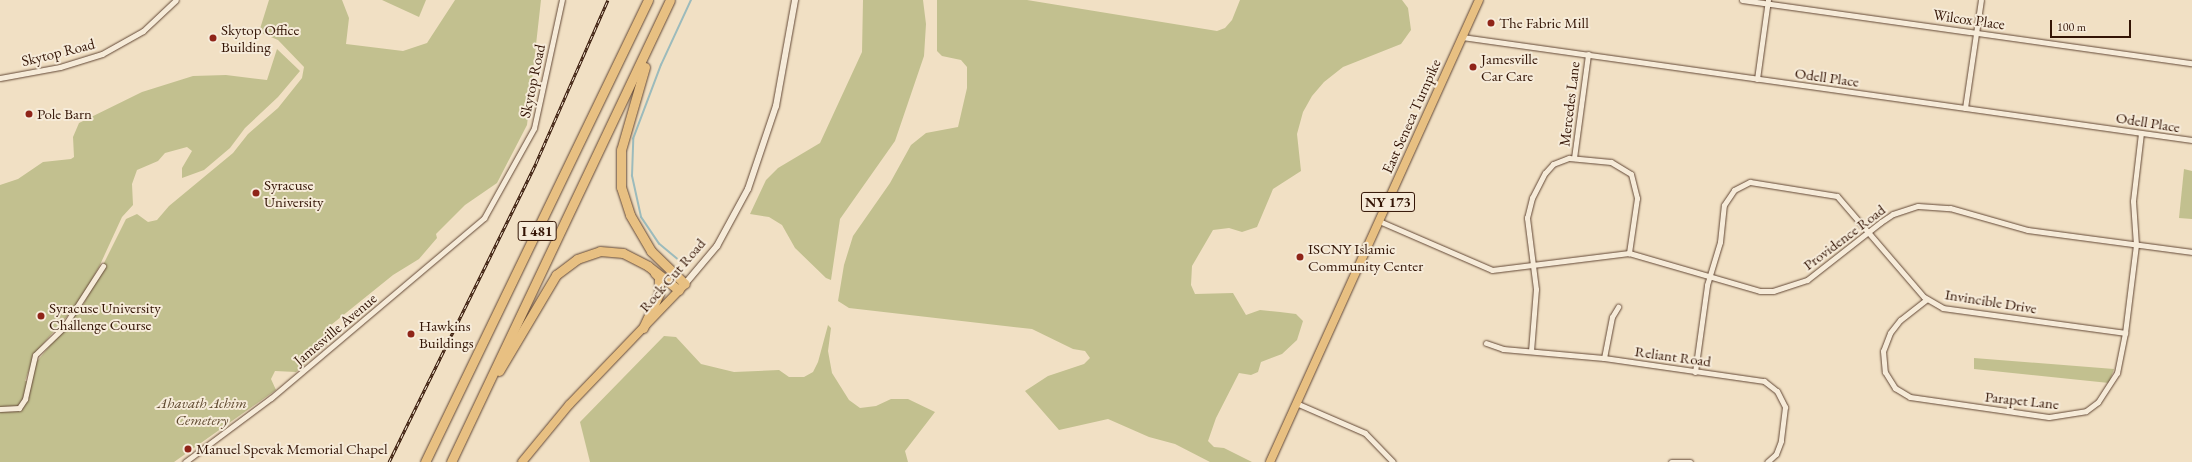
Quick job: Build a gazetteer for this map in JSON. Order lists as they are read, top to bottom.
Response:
{
  "streets": {
    "highway": ["I 481"],
    "main road": ["East Seneca Turnpike", "NY 173", "Rock Cut Road"],
    "street": [
      "Wilcox Place",
      "Skytop Road",
      "Odell Place",
      "Mercedes Lane",
      "Providence Road",
      "Invincible Drive",
      "Jamesville Avenue",
      "Reliant Road",
      "Parapet Lane"
    ]
  },
  "crossings": [
    ["Skytop Road", "Jamesville Avenue"],
    ["Odell Place", "Mercedes Lane"],
    ["Odell Place", "East Seneca Turnpike"],
    ["Odell Place", "Parapet Lane"],
    ["Mercedes Lane", "Providence Road"],
    ["East Seneca Turnpike", "Providence Road"],
    ["Providence Road", "Invincible Drive"],
    ["Providence Road", "Parapet Lane"],
    ["Invincible Drive", "Reliant Road"],
    ["Invincible Drive", "Parapet Lane"]
  ],
  "parks": ["Ahavath Achim Cemetery"],
  "places": [
    "The Fabric Mill",
    "Skytop Office Building",
    "Jamesville Car Care",
    "Pole Barn",
    "Syracuse University",
    "ISCNY Islamic Community Center",
    "Syracuse University Challenge Course",
    "Hawkins Buildings",
    "Manuel Spevak Memorial Chapel"
  ],
  "scale_bar": "100 m"
}
